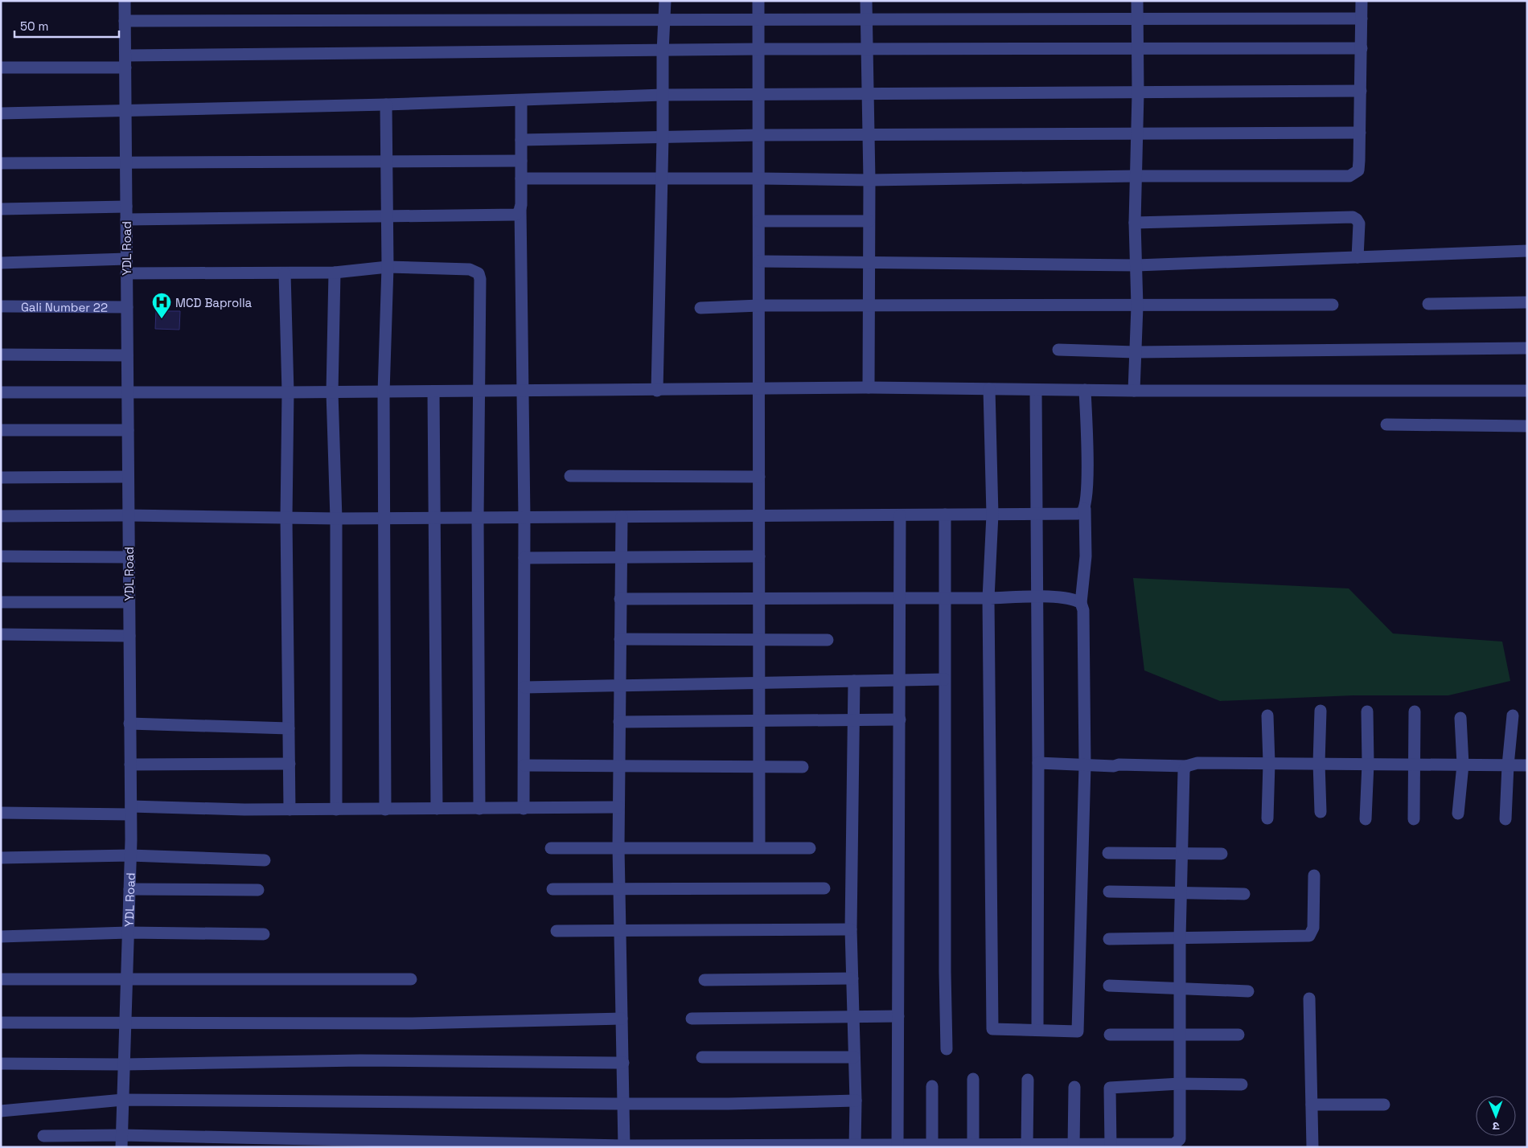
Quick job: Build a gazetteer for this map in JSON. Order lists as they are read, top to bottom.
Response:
{
  "streets": {
    "street": ["YDL Road", "Gali Number 22"]
  },
  "crossings": [
    ["YDL Road", "Gali Number 22"]
  ],
  "places": {
    "hospital": ["MCD Baprolla"]
  },
  "scale_bar": "50 m",
  "north": "bottom"
}
